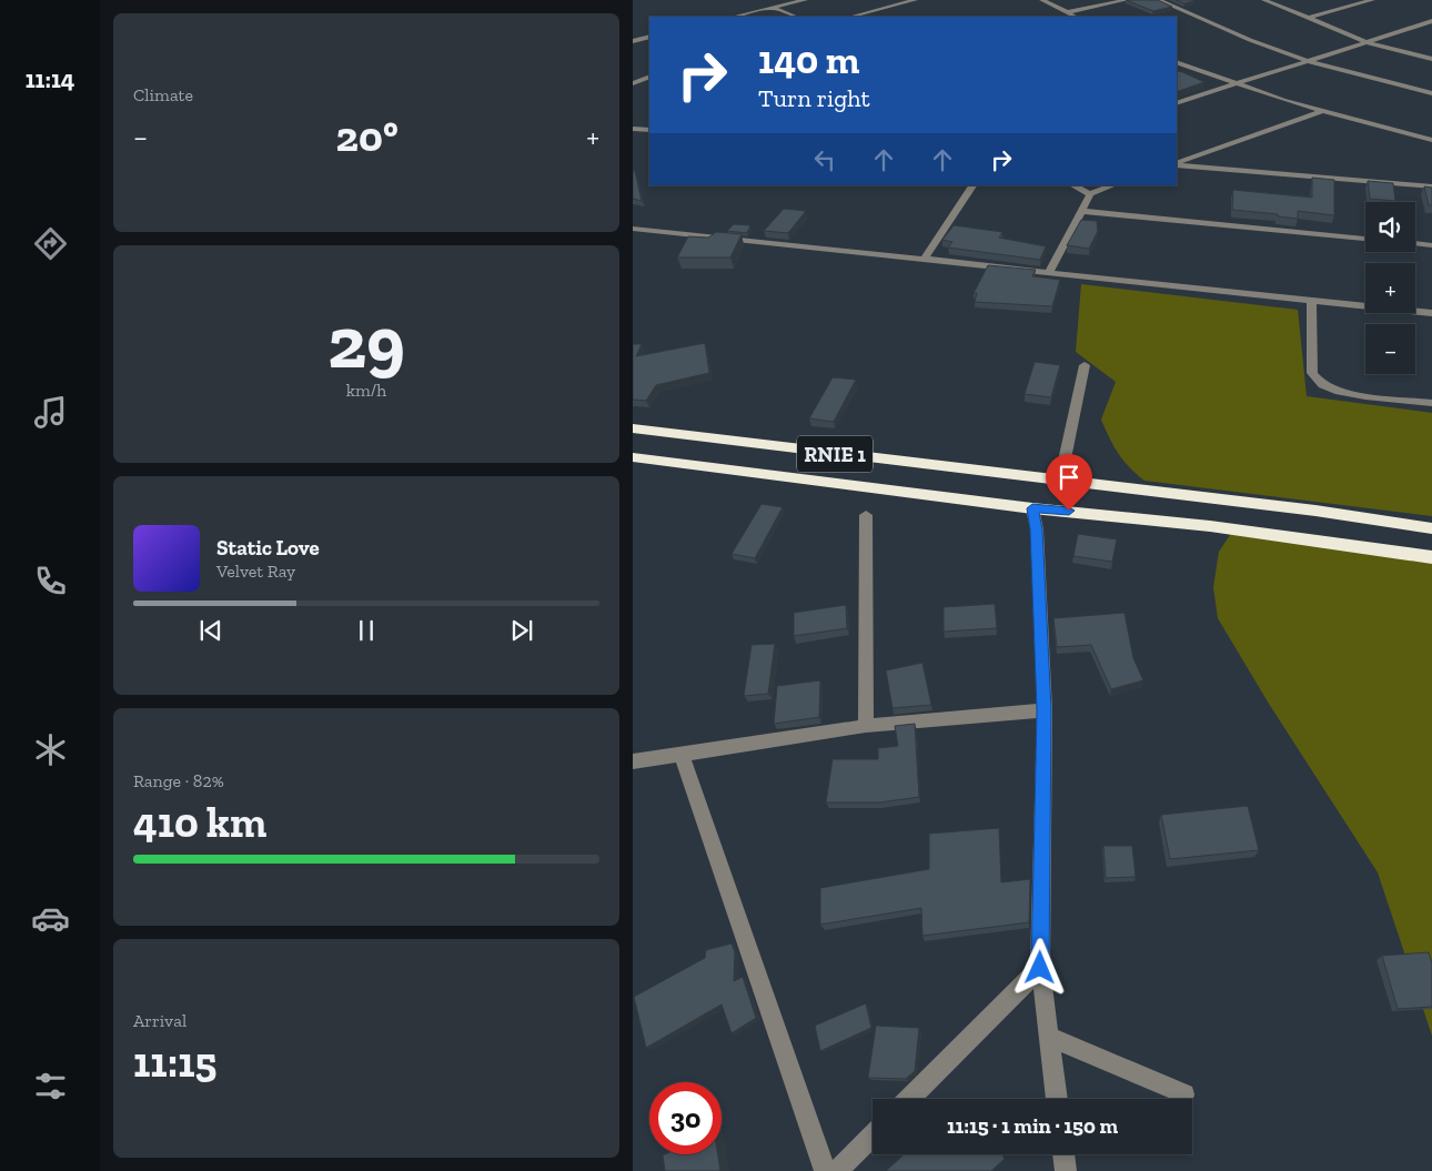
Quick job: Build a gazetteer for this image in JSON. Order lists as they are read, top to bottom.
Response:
{
  "streets": {
    "highway": ["RNIE 1"]
  },
  "page": {
    "tabs": "11:14",
    "tile": [
      "Climate",
      ["29", "km/h"],
      ["Range · 82%", "410 km"],
      ["Arrival", "11:15"]
    ],
    "turn": ["140 m", "Turn right"],
    "heat": ["−", "20°", "+"],
    "map_buttons": ["+", "−"],
    "song": ["Static Love", "Velvet Ray"],
    "limit": "30",
    "trip": "11:15 · 1 min · 150 m"
  }
}
